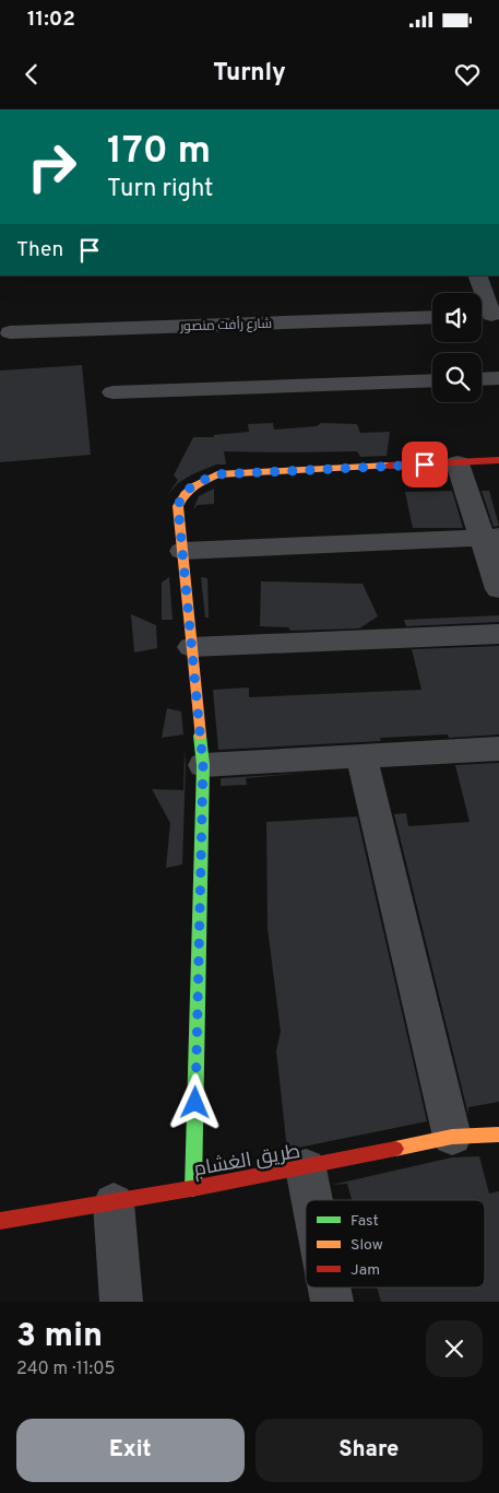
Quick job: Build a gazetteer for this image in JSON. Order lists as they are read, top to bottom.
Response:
{
  "streets": {
    "street": ["شارع رأفت منصور", "طريق الغشام"]
  },
  "legend": ["Fast", "Slow", "Jam"],
  "page": {
    "status": "11:02",
    "header": "Turnly",
    "turn": ["170 m", "Turn right"],
    "then": "Then",
    "heading": ["3 min", "240 m · 11:05"],
    "buttons": ["Exit", "Share"]
  }
}
